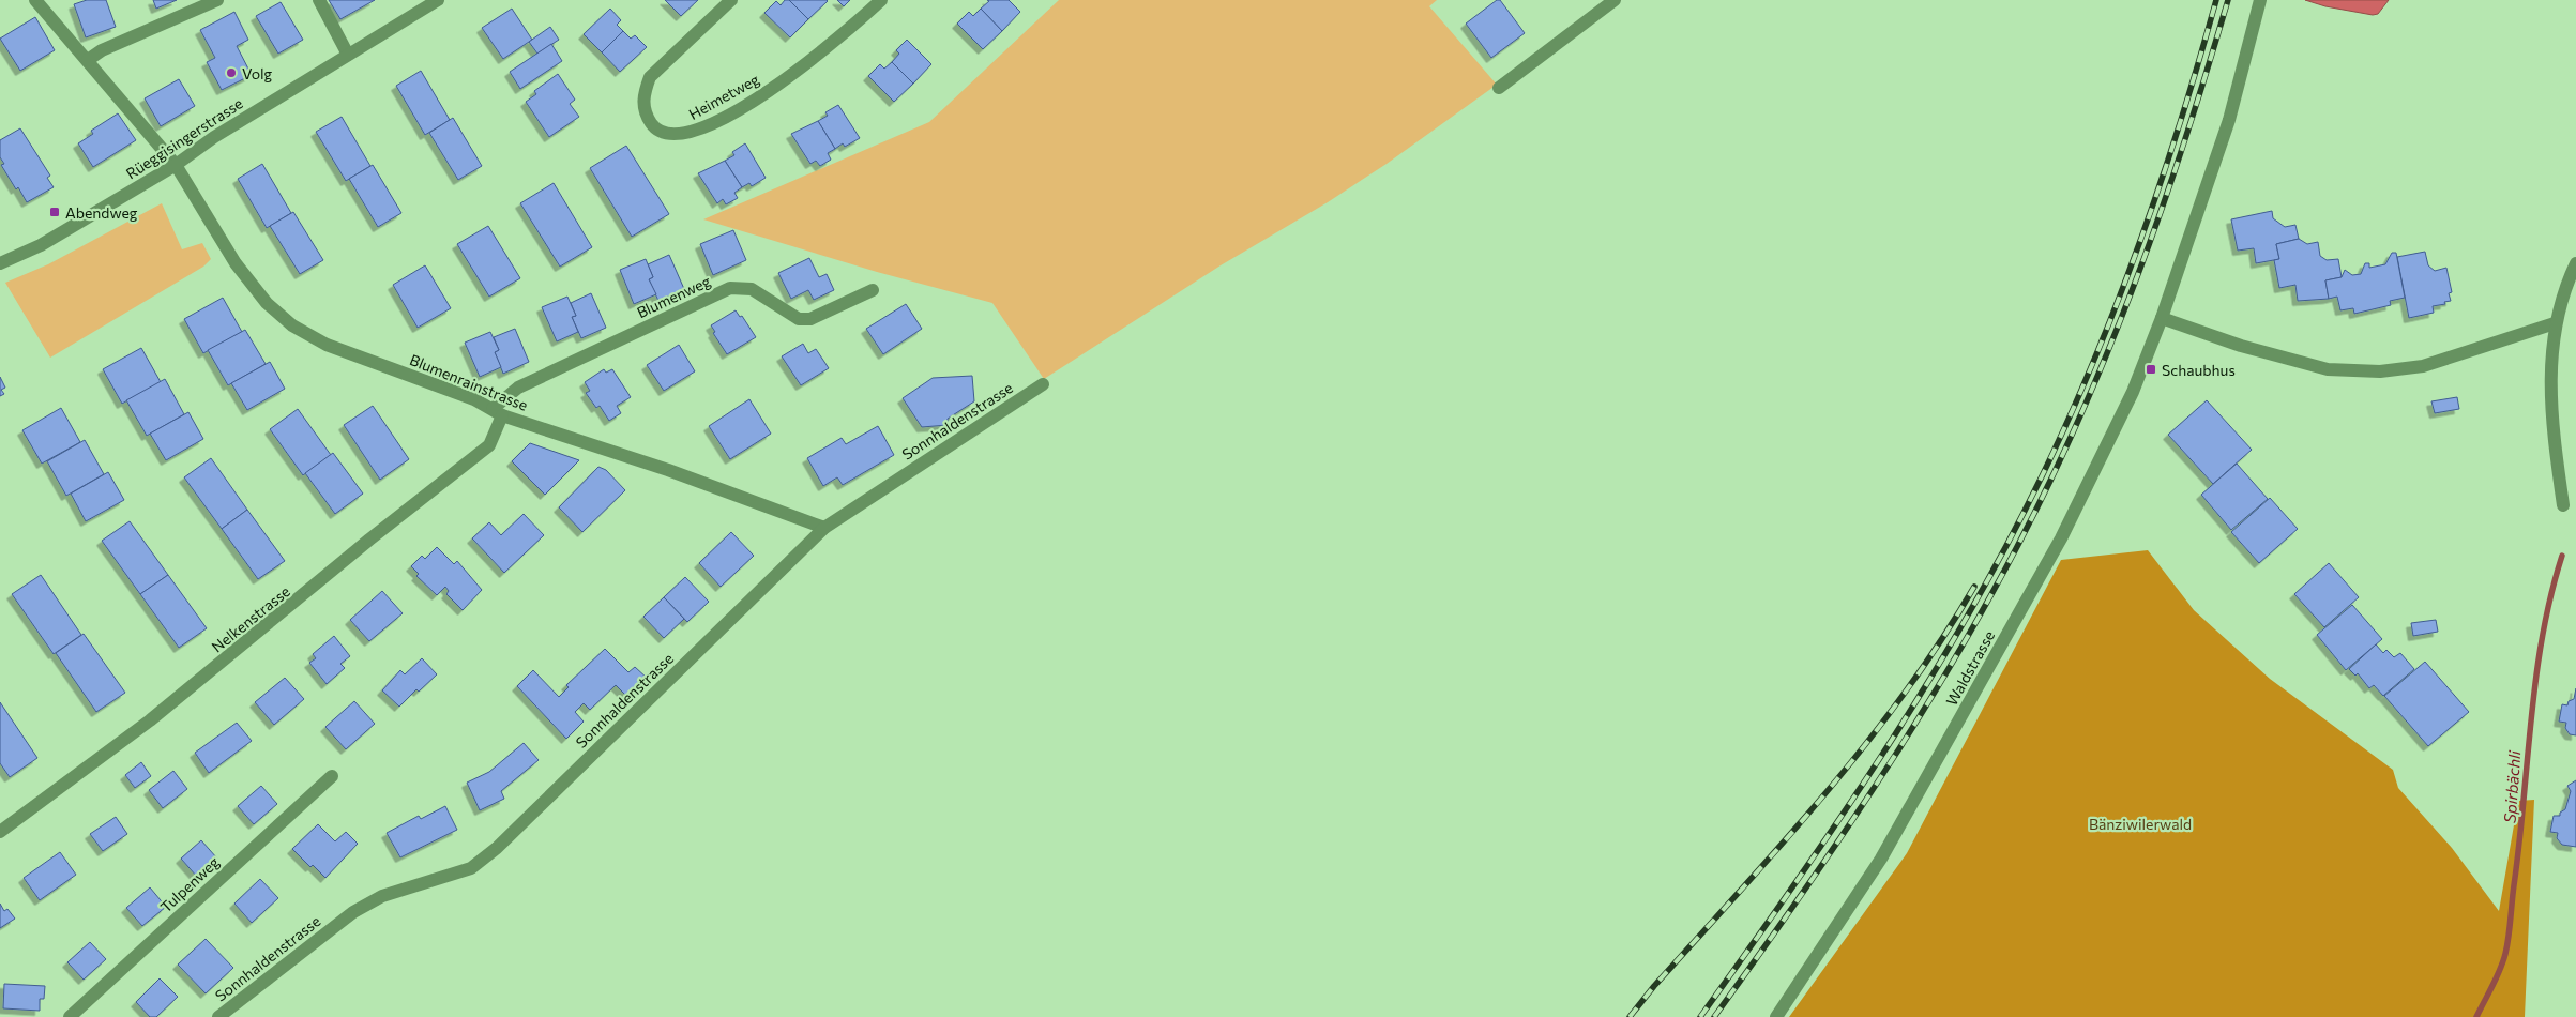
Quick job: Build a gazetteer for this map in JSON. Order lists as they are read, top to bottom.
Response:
{
  "streets": {
    "street": [
      "Heimetweg",
      "Rüeggisingerstrasse",
      "Blumenweg",
      "Blumenrainstrasse",
      "Sonnhaldenstrasse",
      "Nelkenstrasse",
      "Waldstrasse",
      "Tulpenweg"
    ]
  },
  "crossings": [
    ["Rüeggisingerstrasse", "Blumenrainstrasse"],
    ["Blumenweg", "Blumenrainstrasse"],
    ["Blumenweg", "Nelkenstrasse"],
    ["Blumenrainstrasse", "Sonnhaldenstrasse"],
    ["Blumenrainstrasse", "Nelkenstrasse"]
  ],
  "water": ["Spirbächli"],
  "parks": ["Bänziwilerwald"],
  "places": {
    "other": ["Volg"],
    "transit": ["Abendweg", "Schaubhus"]
  }
}
